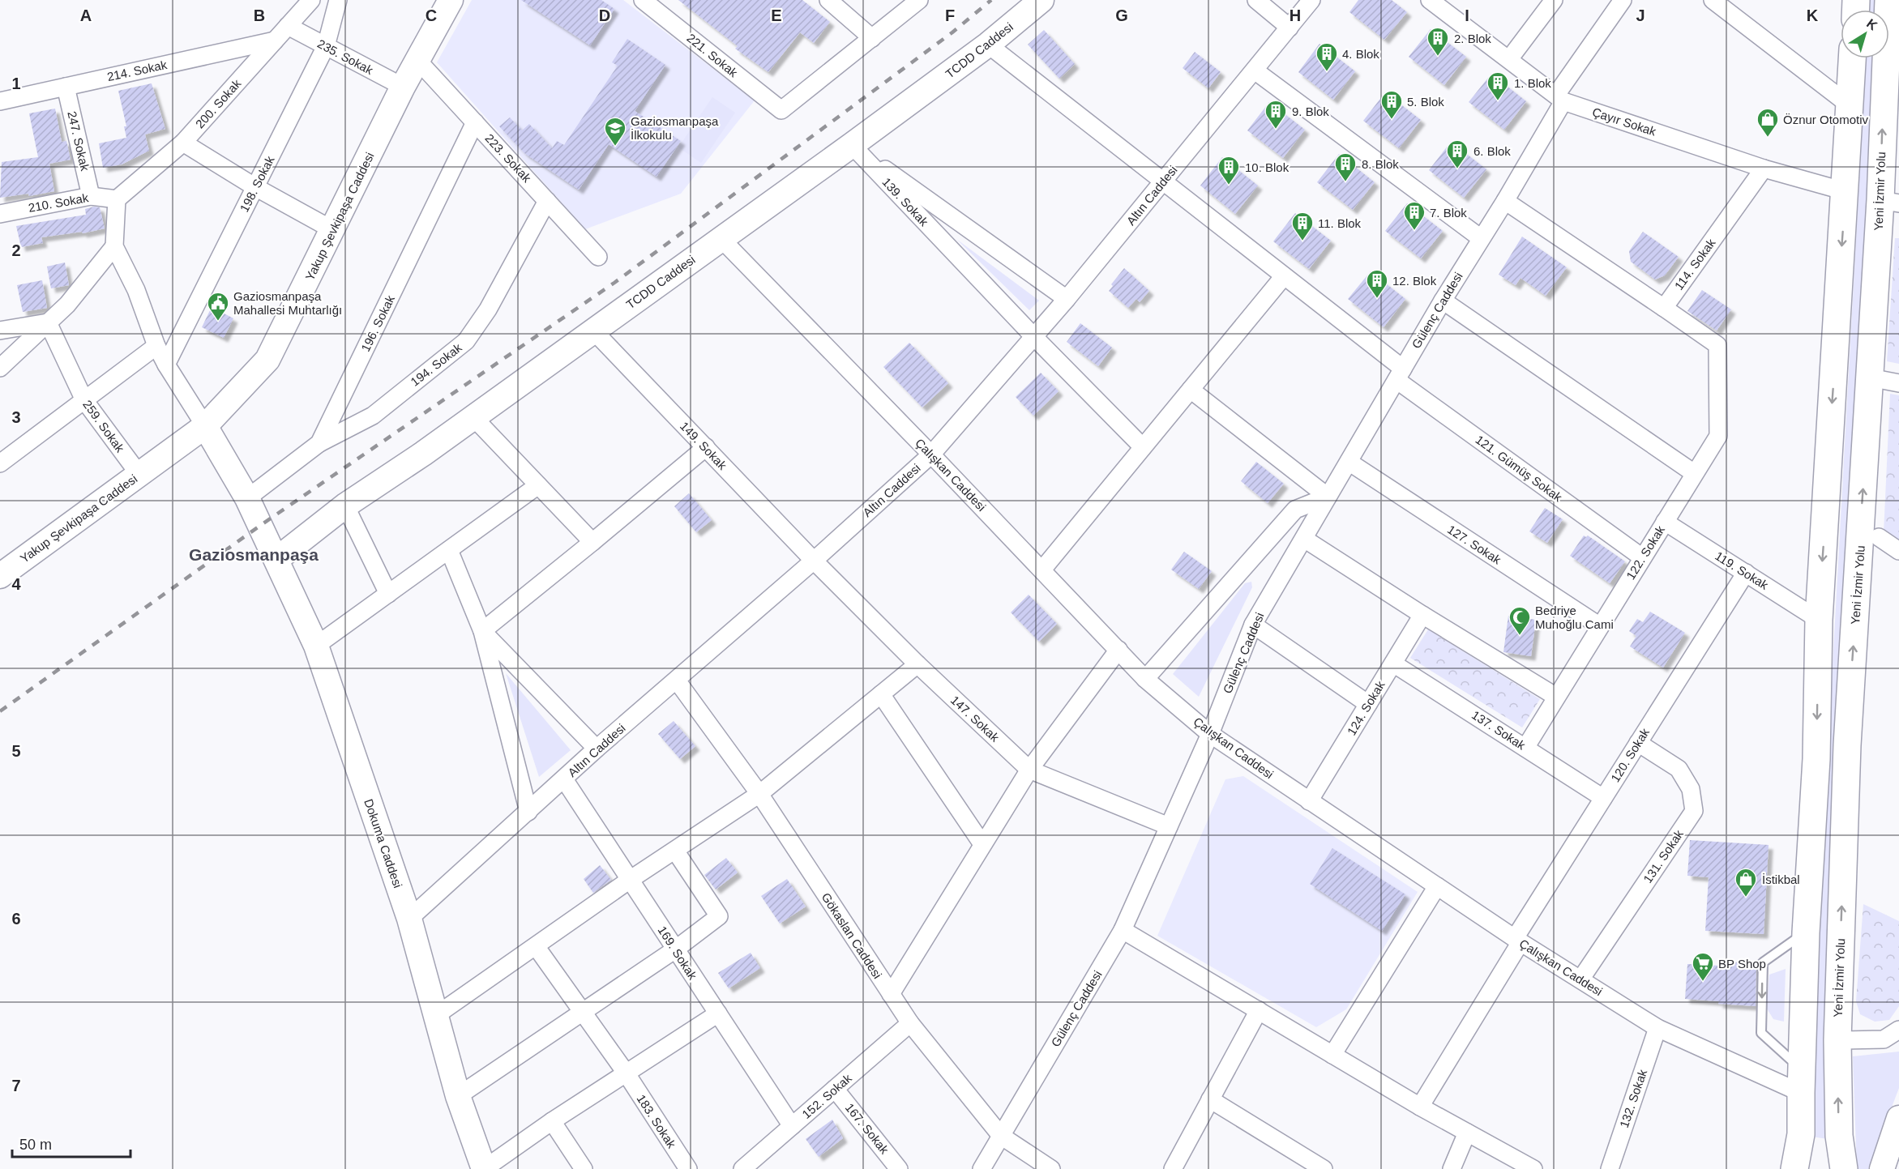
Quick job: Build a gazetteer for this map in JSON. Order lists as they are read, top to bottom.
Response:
{
  "streets": {
    "highway": ["Yeni İzmir Yolu"],
    "main road": ["TCDD Caddesi", "Yakup Şevkipaşa Caddesi", "Dokuma Caddesi"],
    "street": [
      "221. Sokak",
      "235. Sokak",
      "214. Sokak",
      "200. Sokak",
      "Çayır Sokak",
      "247. Sokak",
      "223. Sokak",
      "198. Sokak",
      "Altın Caddesi",
      "139. Sokak",
      "210. Sokak",
      "114. Sokak",
      "Gülenç Caddesi",
      "196. Sokak",
      "194. Sokak",
      "259. Sokak",
      "149. Sokak",
      "121. Gümüş Sokak",
      "Çalışkan Caddesi",
      "127. Sokak",
      "122. Sokak",
      "119. Sokak",
      "124. Sokak",
      "147. Sokak",
      "137. Sokak",
      "120. Sokak",
      "131. Sokak",
      "Gökaslan Caddesi",
      "169. Sokak",
      "152. Sokak",
      "132. Sokak",
      "183. Sokak",
      "167. Sokak"
    ]
  },
  "crossings": [
    ["TCDD Caddesi", "139. Sokak"],
    ["TCDD Caddesi", "149. Sokak"],
    ["TCDD Caddesi", "121. Gümüş Sokak"],
    ["TCDD Caddesi", "Çalışkan Caddesi"],
    ["TCDD Caddesi", "Dokuma Caddesi"],
    ["235. Sokak", "200. Sokak"],
    ["235. Sokak", "198. Sokak"],
    ["235. Sokak", "Yakup Şevkipaşa Caddesi"],
    ["214. Sokak", "200. Sokak"],
    ["214. Sokak", "247. Sokak"],
    ["200. Sokak", "210. Sokak"],
    ["Çayır Sokak", "114. Sokak"],
    ["Çayır Sokak", "Gülenç Caddesi"],
    ["247. Sokak", "210. Sokak"],
    ["223. Sokak", "Yakup Şevkipaşa Caddesi"],
    ["223. Sokak", "196. Sokak"],
    ["223. Sokak", "194. Sokak"],
    ["Altın Caddesi", "139. Sokak"],
    ["Altın Caddesi", "149. Sokak"],
    ["Altın Caddesi", "121. Gümüş Sokak"],
    ["Altın Caddesi", "Çalışkan Caddesi"],
    ["Altın Caddesi", "147. Sokak"],
    ["Altın Caddesi", "Dokuma Caddesi"],
    ["Altın Caddesi", "Gökaslan Caddesi"],
    ["Altın Caddesi", "169. Sokak"],
    ["Yakup Şevkipaşa Caddesi", "259. Sokak"],
    ["Yakup Şevkipaşa Caddesi", "Dokuma Caddesi"],
    ["114. Sokak", "122. Sokak"],
    ["Gülenç Caddesi", "121. Gümüş Sokak"],
    ["Gülenç Caddesi", "Çalışkan Caddesi"],
    ["Gülenç Caddesi", "127. Sokak"],
    ["Gülenç Caddesi", "147. Sokak"],
    ["Gülenç Caddesi", "Gökaslan Caddesi"],
    ["196. Sokak", "194. Sokak"],
    ["196. Sokak", "Dokuma Caddesi"],
    ["149. Sokak", "147. Sokak"],
    ["121. Gümüş Sokak", "122. Sokak"],
    ["Çalışkan Caddesi", "124. Sokak"],
    ["Çalışkan Caddesi", "120. Sokak"],
    ["Çalışkan Caddesi", "131. Sokak"],
    ["Çalışkan Caddesi", "132. Sokak"],
    ["127. Sokak", "122. Sokak"],
    ["122. Sokak", "119. Sokak"],
    ["122. Sokak", "137. Sokak"],
    ["119. Sokak", "120. Sokak"],
    ["124. Sokak", "137. Sokak"],
    ["137. Sokak", "120. Sokak"],
    ["120. Sokak", "131. Sokak"],
    ["Gökaslan Caddesi", "152. Sokak"],
    ["169. Sokak", "152. Sokak"],
    ["152. Sokak", "167. Sokak"]
  ],
  "districts": ["Gaziosmanpaşa"],
  "places": {
    "building": [
      "2. Blok",
      "4. Blok",
      "1. Blok",
      "5. Blok",
      "9. Blok",
      "6. Blok",
      "8. Blok",
      "10. Blok",
      "7. Blok",
      "11. Blok",
      "12. Blok"
    ],
    "shop": ["Öznur Otomotiv", "İstikbal"],
    "school or university": ["Gaziosmanpaşa İlkokulu"],
    "public building": ["Gaziosmanpaşa Mahallesi Muhtarlığı"],
    "mosque": ["Bedriye Muhoğlu Cami"],
    "supermarket": ["BP Shop"]
  },
  "scale_bar": "50 m",
  "north": "top right",
  "grid": {
    "columns": [
      "A",
      "B",
      "C",
      "D",
      "E",
      "F",
      "G",
      "H",
      "I",
      "J",
      "K"
    ],
    "rows": [
      "1",
      "2",
      "3",
      "4",
      "5",
      "6",
      "7"
    ]
  }
}
